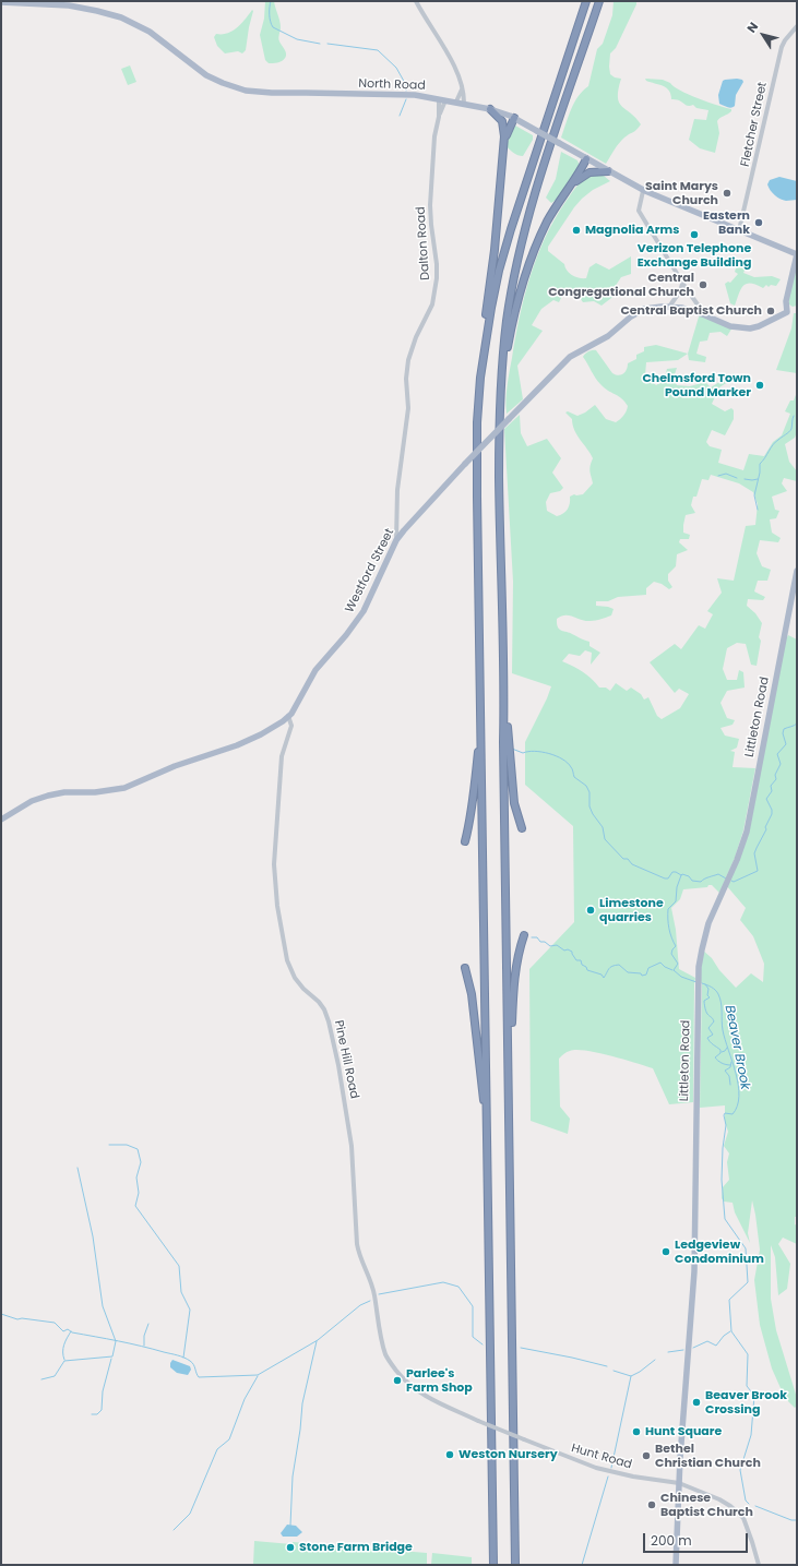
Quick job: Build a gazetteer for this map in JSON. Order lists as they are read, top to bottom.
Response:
{
  "streets": {
    "main road": ["North Road", "Westford Street", "Littleton Road"],
    "street": [
      "Fletcher Street",
      "Dalton Road",
      "Pine Hill Road",
      "Hunt Road"
    ]
  },
  "crossings": [
    ["North Road", "Fletcher Street"],
    ["North Road", "Dalton Road"],
    ["North Road", "Westford Street"],
    ["Dalton Road", "Westford Street"],
    ["Westford Street", "Pine Hill Road"],
    ["Littleton Road", "Hunt Road"],
    ["Pine Hill Road", "Hunt Road"]
  ],
  "water": ["Beaver Brook"],
  "places": [
    "Saint Marys Church",
    "Eastern Bank",
    "Magnolia Arms",
    "Verizon Telephone Exchange Building",
    "Central Congregational Church",
    "Central Baptist Church",
    "Chelmsford Town Pound Marker",
    "Limestone quarries",
    "Ledgeview Condominium",
    "Parlee's Farm Shop",
    "Beaver Brook Crossing",
    "Hunt Square",
    "Weston Nursery",
    "Bethel Christian Church",
    "Chinese Baptist Church",
    "Stone Farm Bridge"
  ],
  "scale_bar": "200 m",
  "north": "top left"
}
